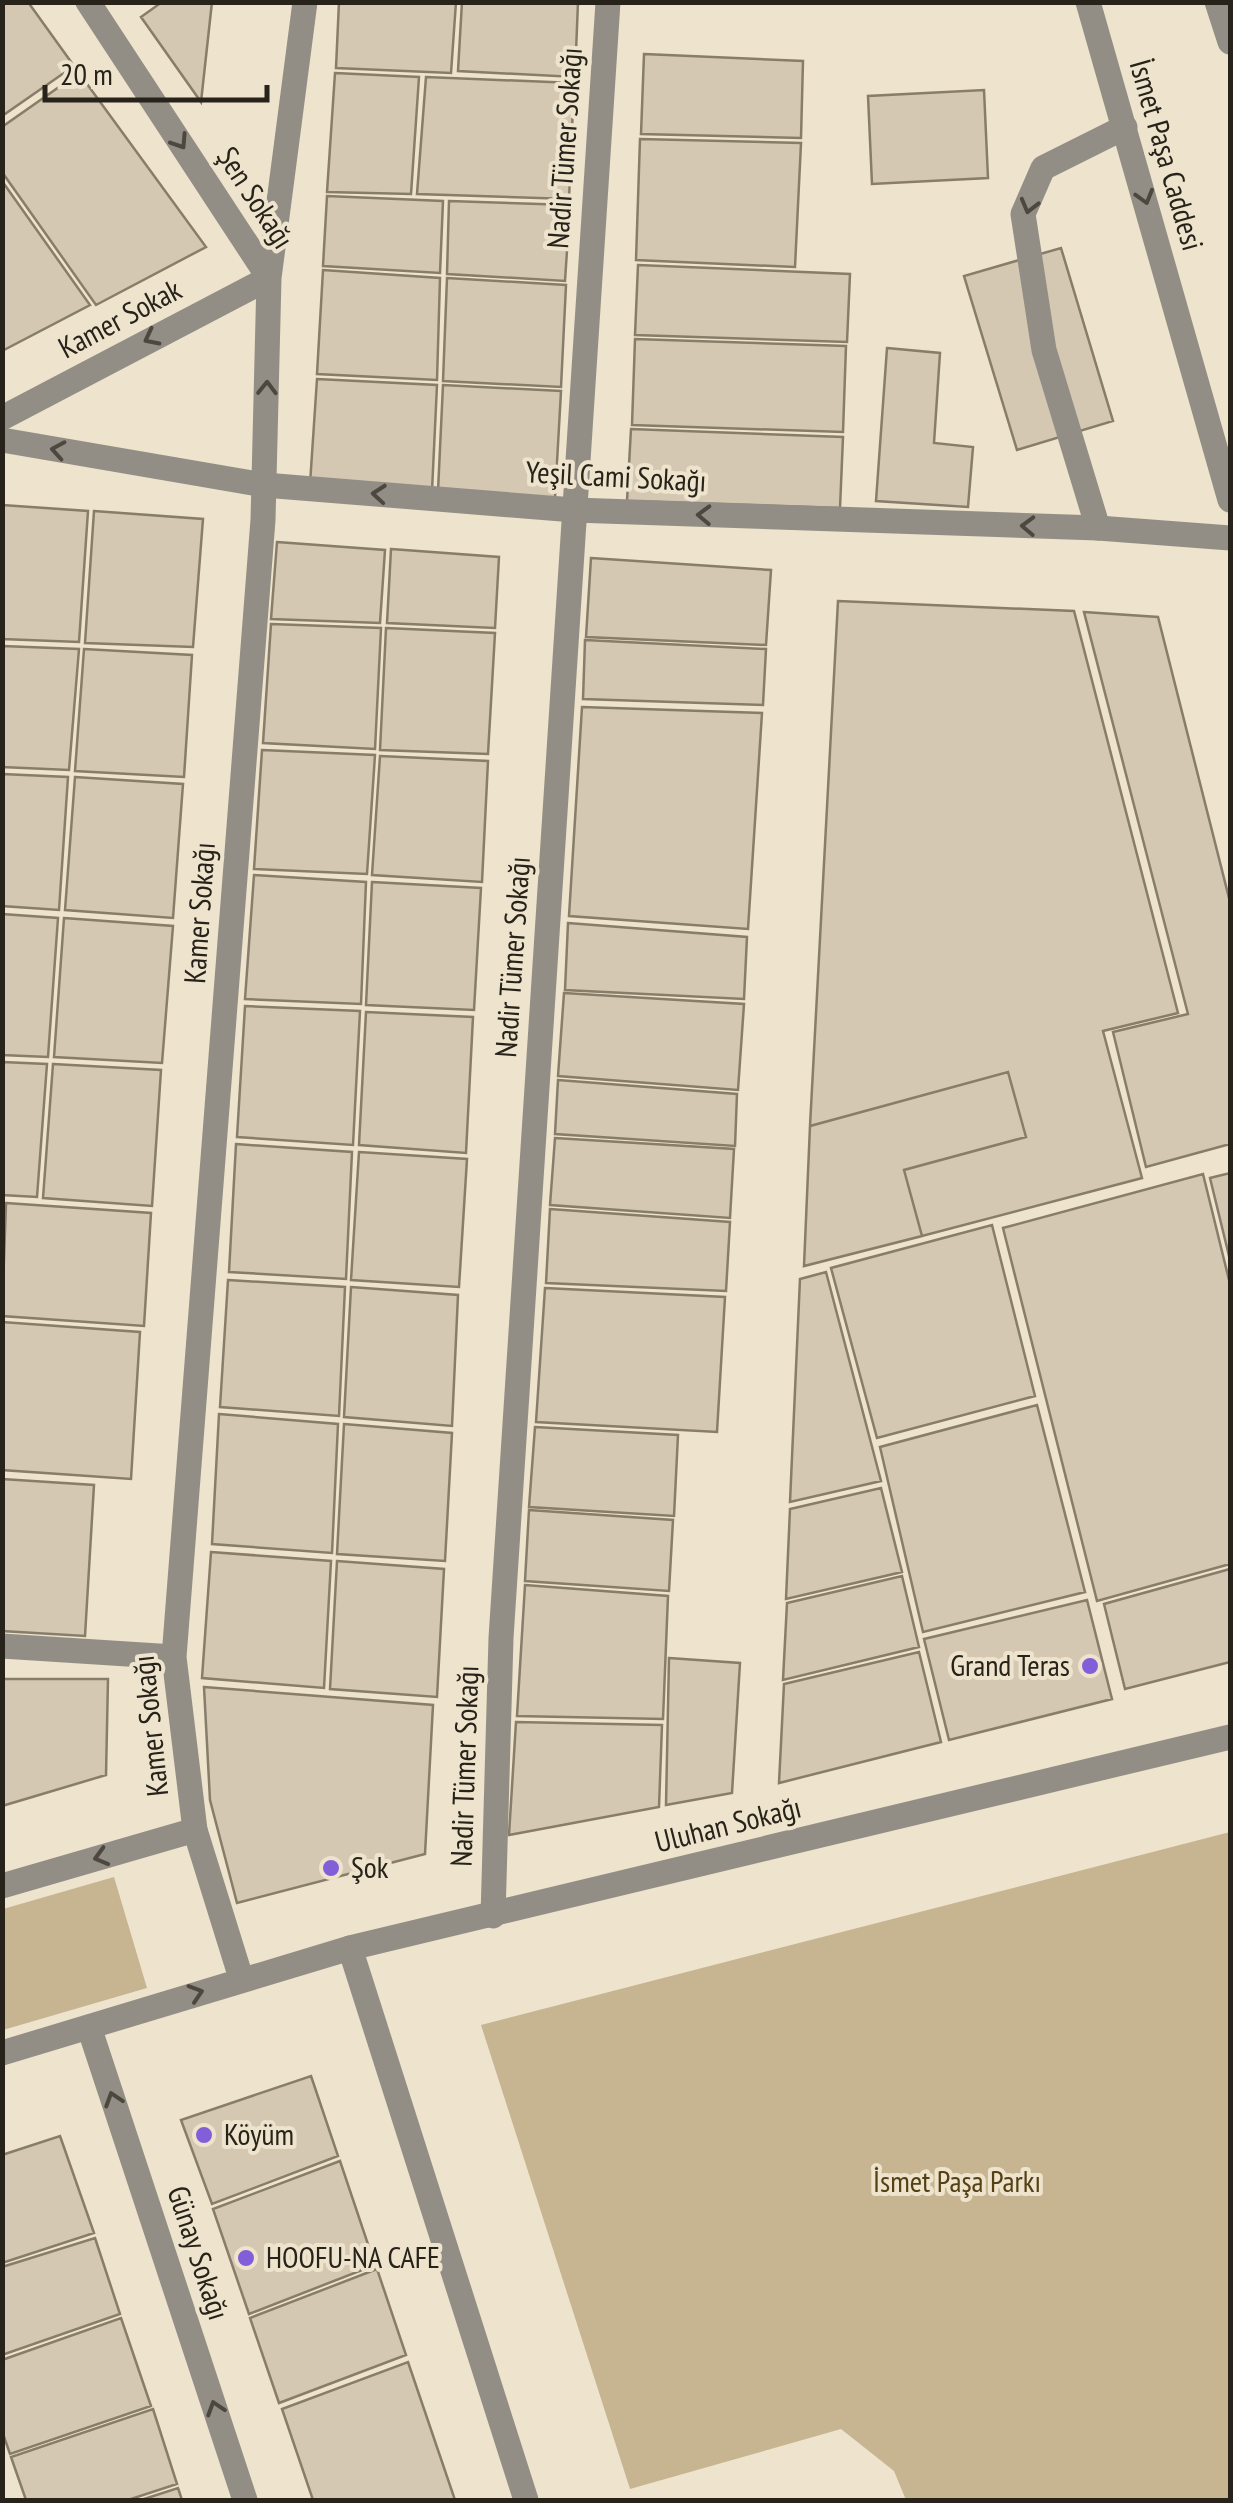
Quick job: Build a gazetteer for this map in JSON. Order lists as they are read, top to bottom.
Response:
{
  "streets": {
    "street": [
      "Nadir Tümer Sokağı",
      "İsmet Paşa Caddesi",
      "Şen Sokağı",
      "Kamer Sokak",
      "Yeşil Cami Sokağı",
      "Kamer Sokağı",
      "Uluhan Sokağı",
      "Günay Sokağı"
    ]
  },
  "crossings": [
    ["Nadir Tümer Sokağı", "Yeşil Cami Sokağı"],
    ["Nadir Tümer Sokağı", "Uluhan Sokağı"],
    ["Şen Sokağı", "Kamer Sokak"],
    ["Şen Sokağı", "Kamer Sokağı"],
    ["Kamer Sokak", "Kamer Sokağı"],
    ["Yeşil Cami Sokağı", "Kamer Sokağı"],
    ["Uluhan Sokağı", "Günay Sokağı"]
  ],
  "one_way": [
    "İsmet Paşa Caddesi",
    "Şen Sokağı",
    "Kamer Sokak",
    "Yeşil Cami Sokağı",
    "Günay Sokağı"
  ],
  "parks": ["İsmet Paşa Parkı"],
  "places": [
    "Grand Teras",
    "Şok",
    "Köyüm",
    "HOOFU-NA CAFE"
  ],
  "scale_bar": "20 m"
}
